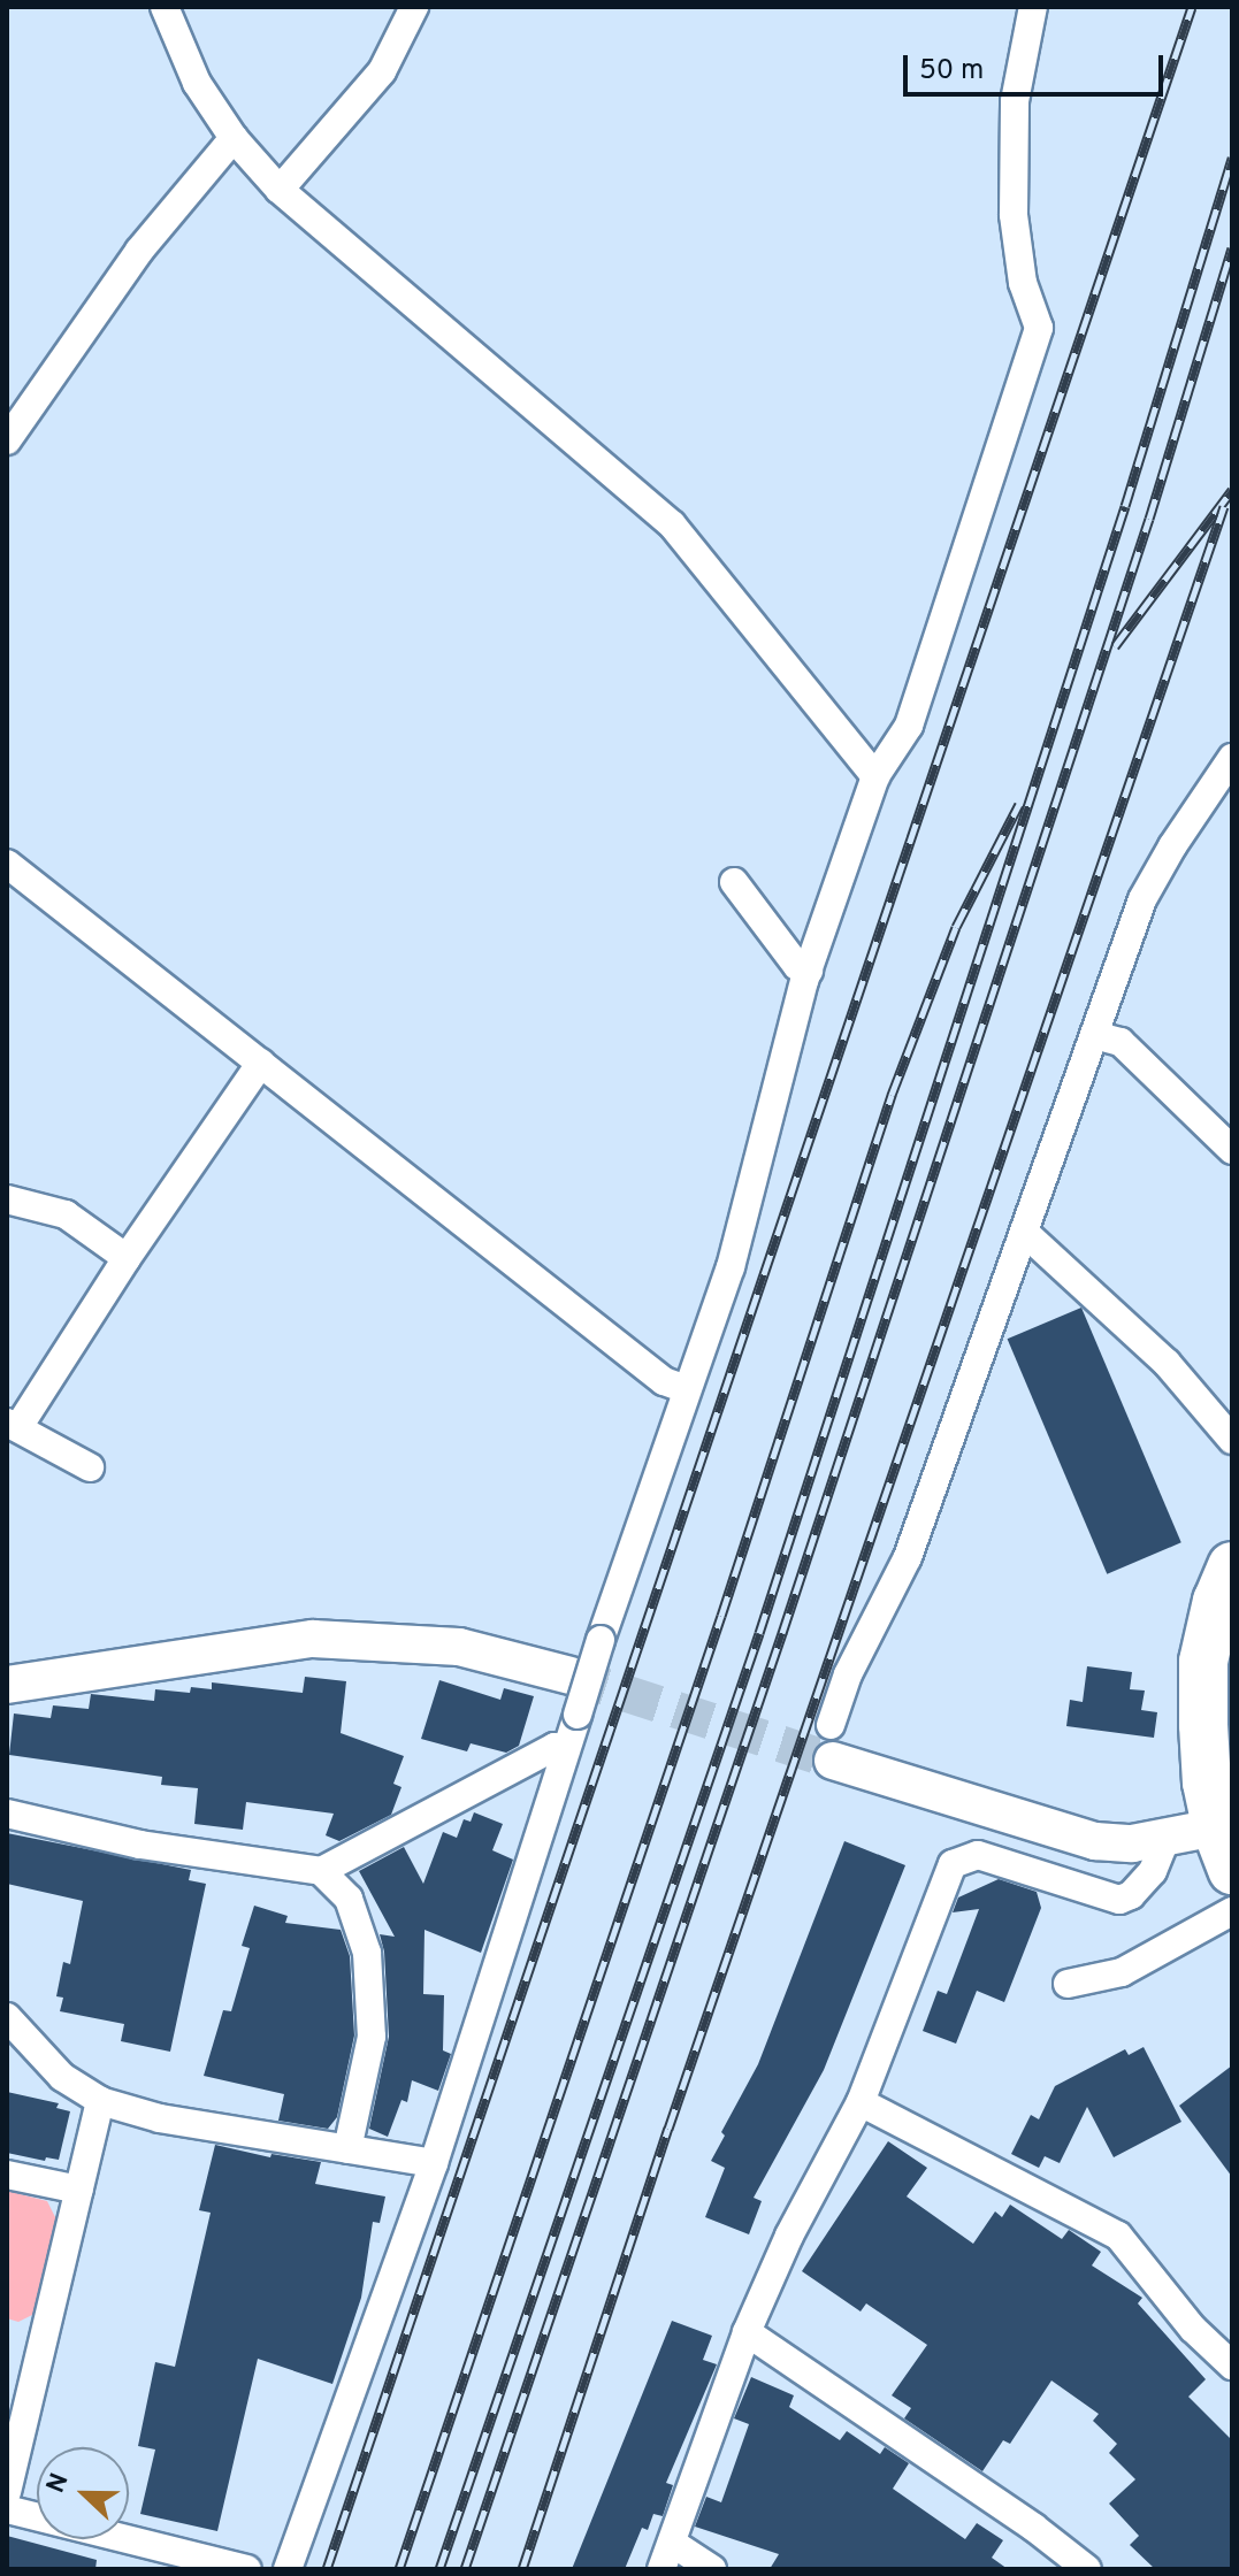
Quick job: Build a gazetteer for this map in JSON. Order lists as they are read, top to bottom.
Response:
{
  "scale_bar": "50 m",
  "north": "left"
}
